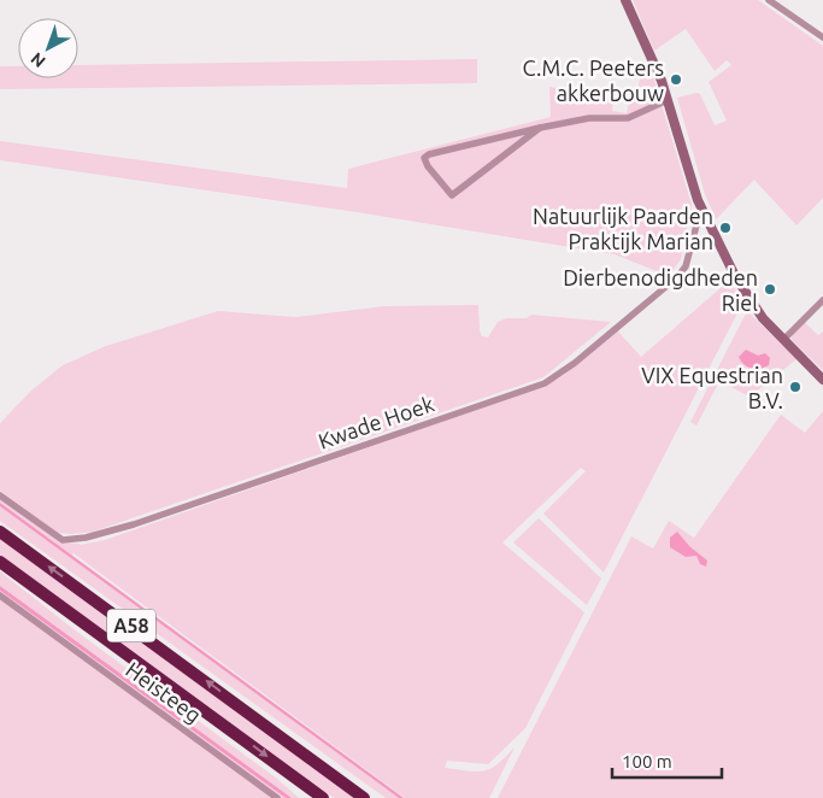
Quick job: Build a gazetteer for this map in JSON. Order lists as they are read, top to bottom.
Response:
{
  "streets": {
    "highway": ["A58"],
    "street": ["Kwade Hoek", "Heisteeg"]
  },
  "places": [
    "C.M.C. Peeters akkerbouw",
    "Natuurlijk Paarden Praktijk Marian",
    "Dierbenodigdheden Riel",
    "VIX Equestrian B.V."
  ],
  "scale_bar": "100 m",
  "north": "bottom left"
}
